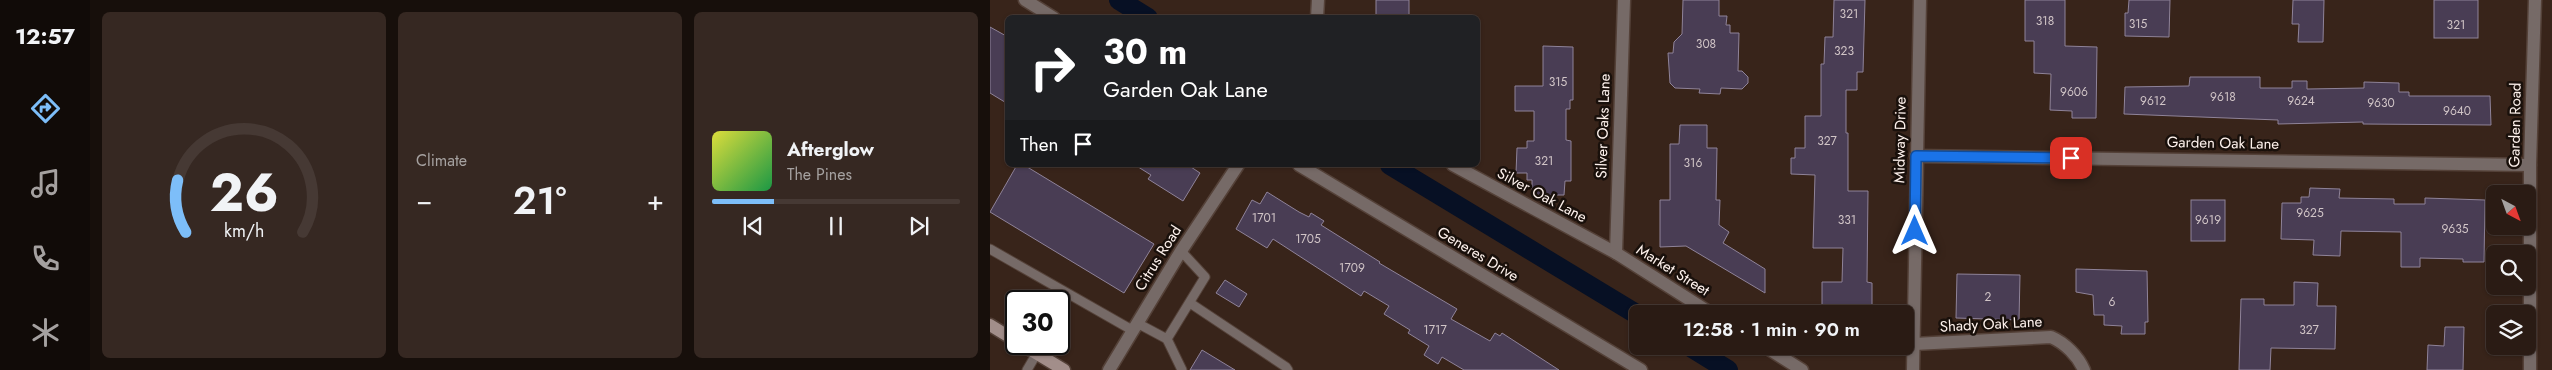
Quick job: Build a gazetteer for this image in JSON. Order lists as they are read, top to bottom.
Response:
{
  "streets": {
    "street": [
      "Garden Road",
      "Silver Oaks Lane",
      "Midway Drive",
      "Garden Oak Lane",
      "Silver Oak Lane",
      "Generes Drive",
      "Citrus Road",
      "Market Street",
      "Shady Oak Lane"
    ]
  },
  "crossings": [
    ["Garden Road", "Garden Oak Lane"],
    ["Silver Oaks Lane", "Silver Oak Lane"],
    ["Silver Oaks Lane", "Market Street"],
    ["Midway Drive", "Garden Oak Lane"],
    ["Midway Drive", "Shady Oak Lane"],
    ["Silver Oak Lane", "Market Street"]
  ],
  "house_numbers": [
    "321",
    "318",
    "315",
    "321",
    "308",
    "323",
    "315",
    "9606",
    "9618",
    "9612",
    "9624",
    "9630",
    "9640",
    "327",
    "321",
    "316",
    "9625",
    "1701",
    "331",
    "9619",
    "9635",
    "1705",
    "1709",
    "2",
    "6",
    "1717",
    "327"
  ],
  "north": "bottom right",
  "page": {
    "tabs": "12:57",
    "tile": "Climate",
    "turn": ["30 m", "Garden Oak Lane"],
    "then": "Then",
    "song": ["Afterglow", "The Pines"],
    "heat": ["−", "21°", "+"],
    "limit": "30",
    "trip": "12:58 · 1 min · 90 m",
    "gauge": ["26", "km/h"]
  }
}
